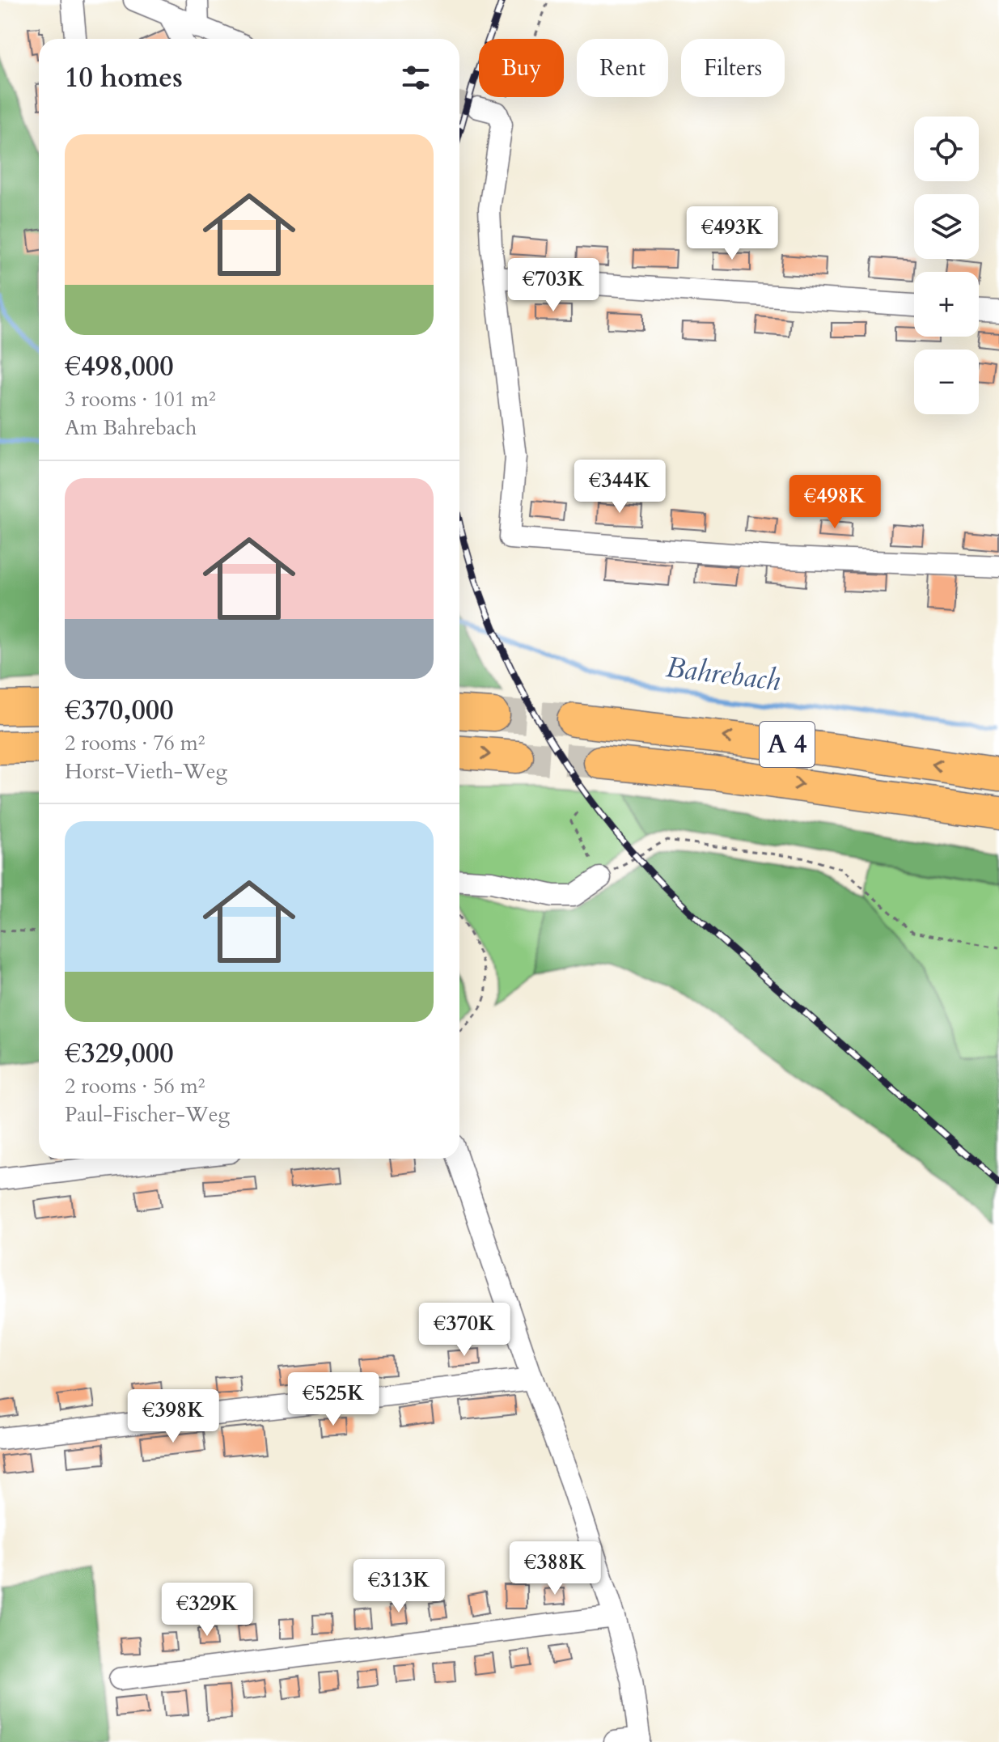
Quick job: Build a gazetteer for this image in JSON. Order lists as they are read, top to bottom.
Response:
{
  "streets": {
    "highway": ["A 4"]
  },
  "water": ["Bahrebach"],
  "page": {
    "chip": ["Buy", "Rent", "Filters"],
    "heading": "10 homes",
    "map_buttons": ["+", "−"],
    "list": [
      {
        "name": "€498,000",
        "note": "3 rooms · 101 m² · Am Bahrebach"
      },
      {
        "name": "€370,000",
        "note": "2 rooms · 76 m² · Horst-Vieth-Weg"
      },
      {
        "name": "€329,000",
        "note": "2 rooms · 56 m² · Paul-Fischer-Weg"
      }
    ],
    "price": [
      "€493K",
      "€703K",
      "€344K",
      "€498K",
      "€370K",
      "€525K",
      "€398K",
      "€388K",
      "€313K",
      "€329K"
    ]
  }
}
